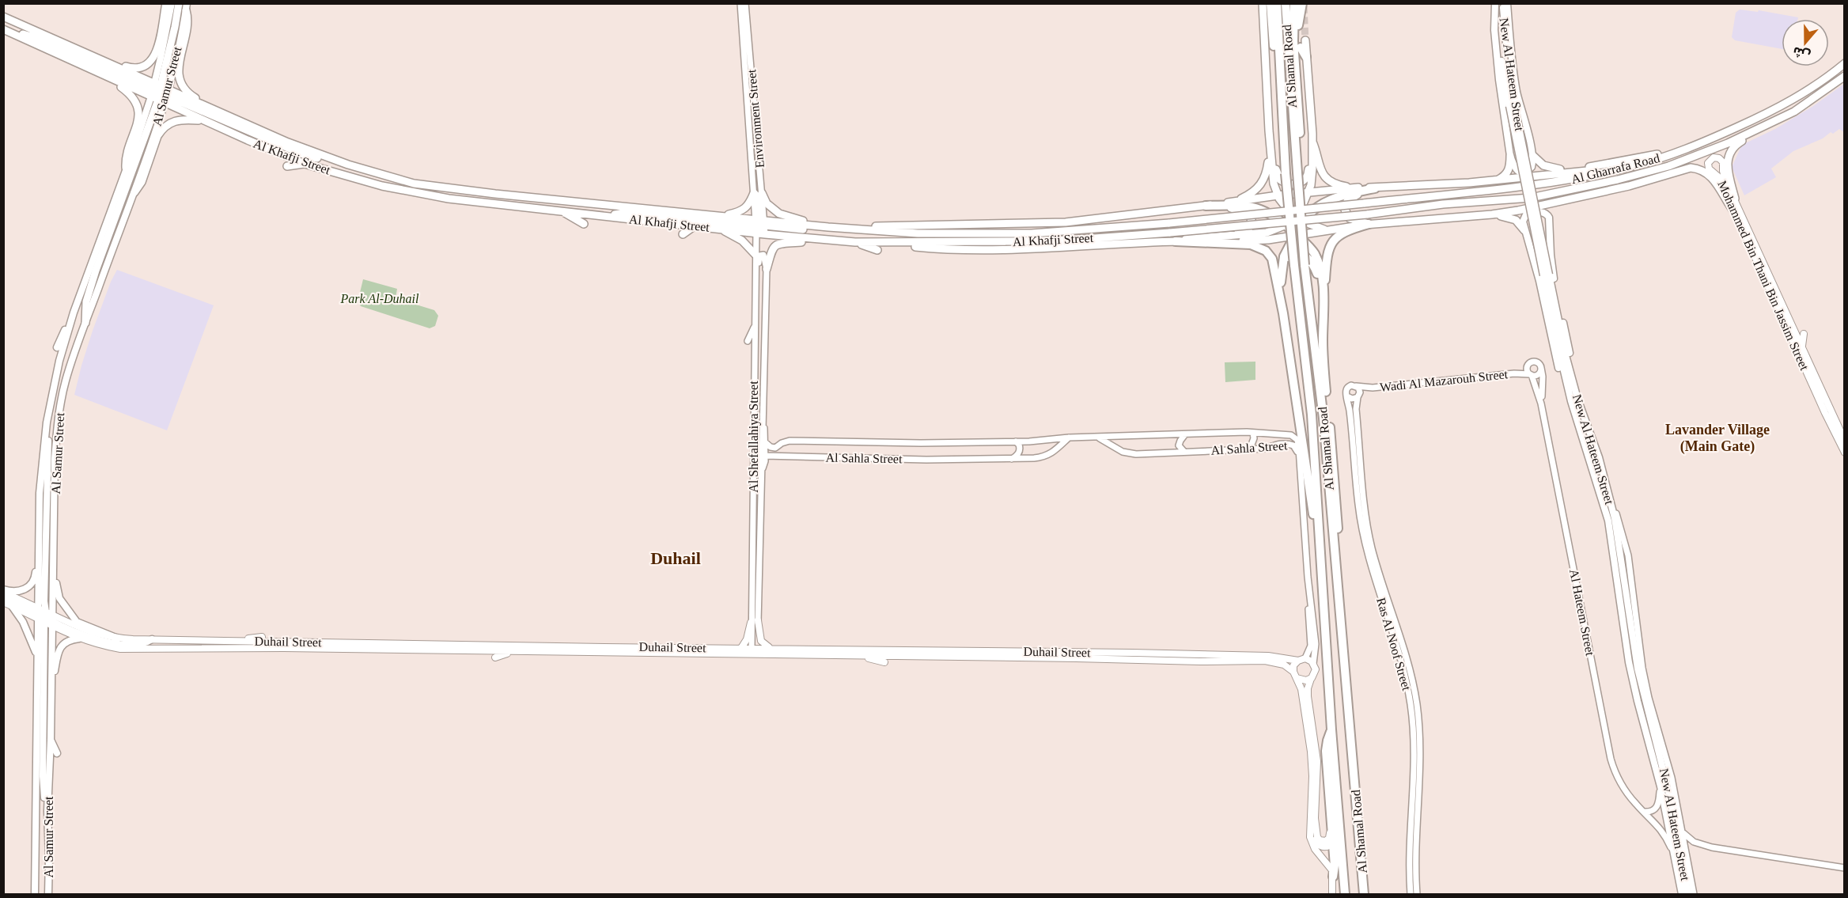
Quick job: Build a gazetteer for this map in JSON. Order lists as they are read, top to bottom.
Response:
{
  "streets": {
    "highway": ["Al Shamal Road", "Al Khafji Street", "Al Gharrafa Road"],
    "main road": [
      "New Al Hateem Street",
      "Al Samur Street",
      "Mohammed Bin Thani Bin Jassim Street",
      "Duhail Street"
    ],
    "street": [
      "Environment Street",
      "Wadi Al Mazarouh Street",
      "Al Shefallahiya Street",
      "Al Sahla Street",
      "Al Hateem Street",
      "Ras Al Noof Street"
    ]
  },
  "crossings": [
    ["New Al Hateem Street", "Al Hateem Street"],
    ["Al Samur Street", "Al Khafji Street"],
    ["Al Samur Street", "Duhail Street"],
    ["Al Khafji Street", "Al Gharrafa Road"],
    ["Al Khafji Street", "Al Shefallahiya Street"],
    ["Wadi Al Mazarouh Street", "Al Hateem Street"],
    ["Wadi Al Mazarouh Street", "Ras Al Noof Street"],
    ["Al Shefallahiya Street", "Al Sahla Street"],
    ["Al Shefallahiya Street", "Duhail Street"]
  ],
  "districts": ["Lavander Village (Main Gate)", "Duhail"],
  "parks": ["Park Al-Duhail"],
  "north": "bottom"
}
